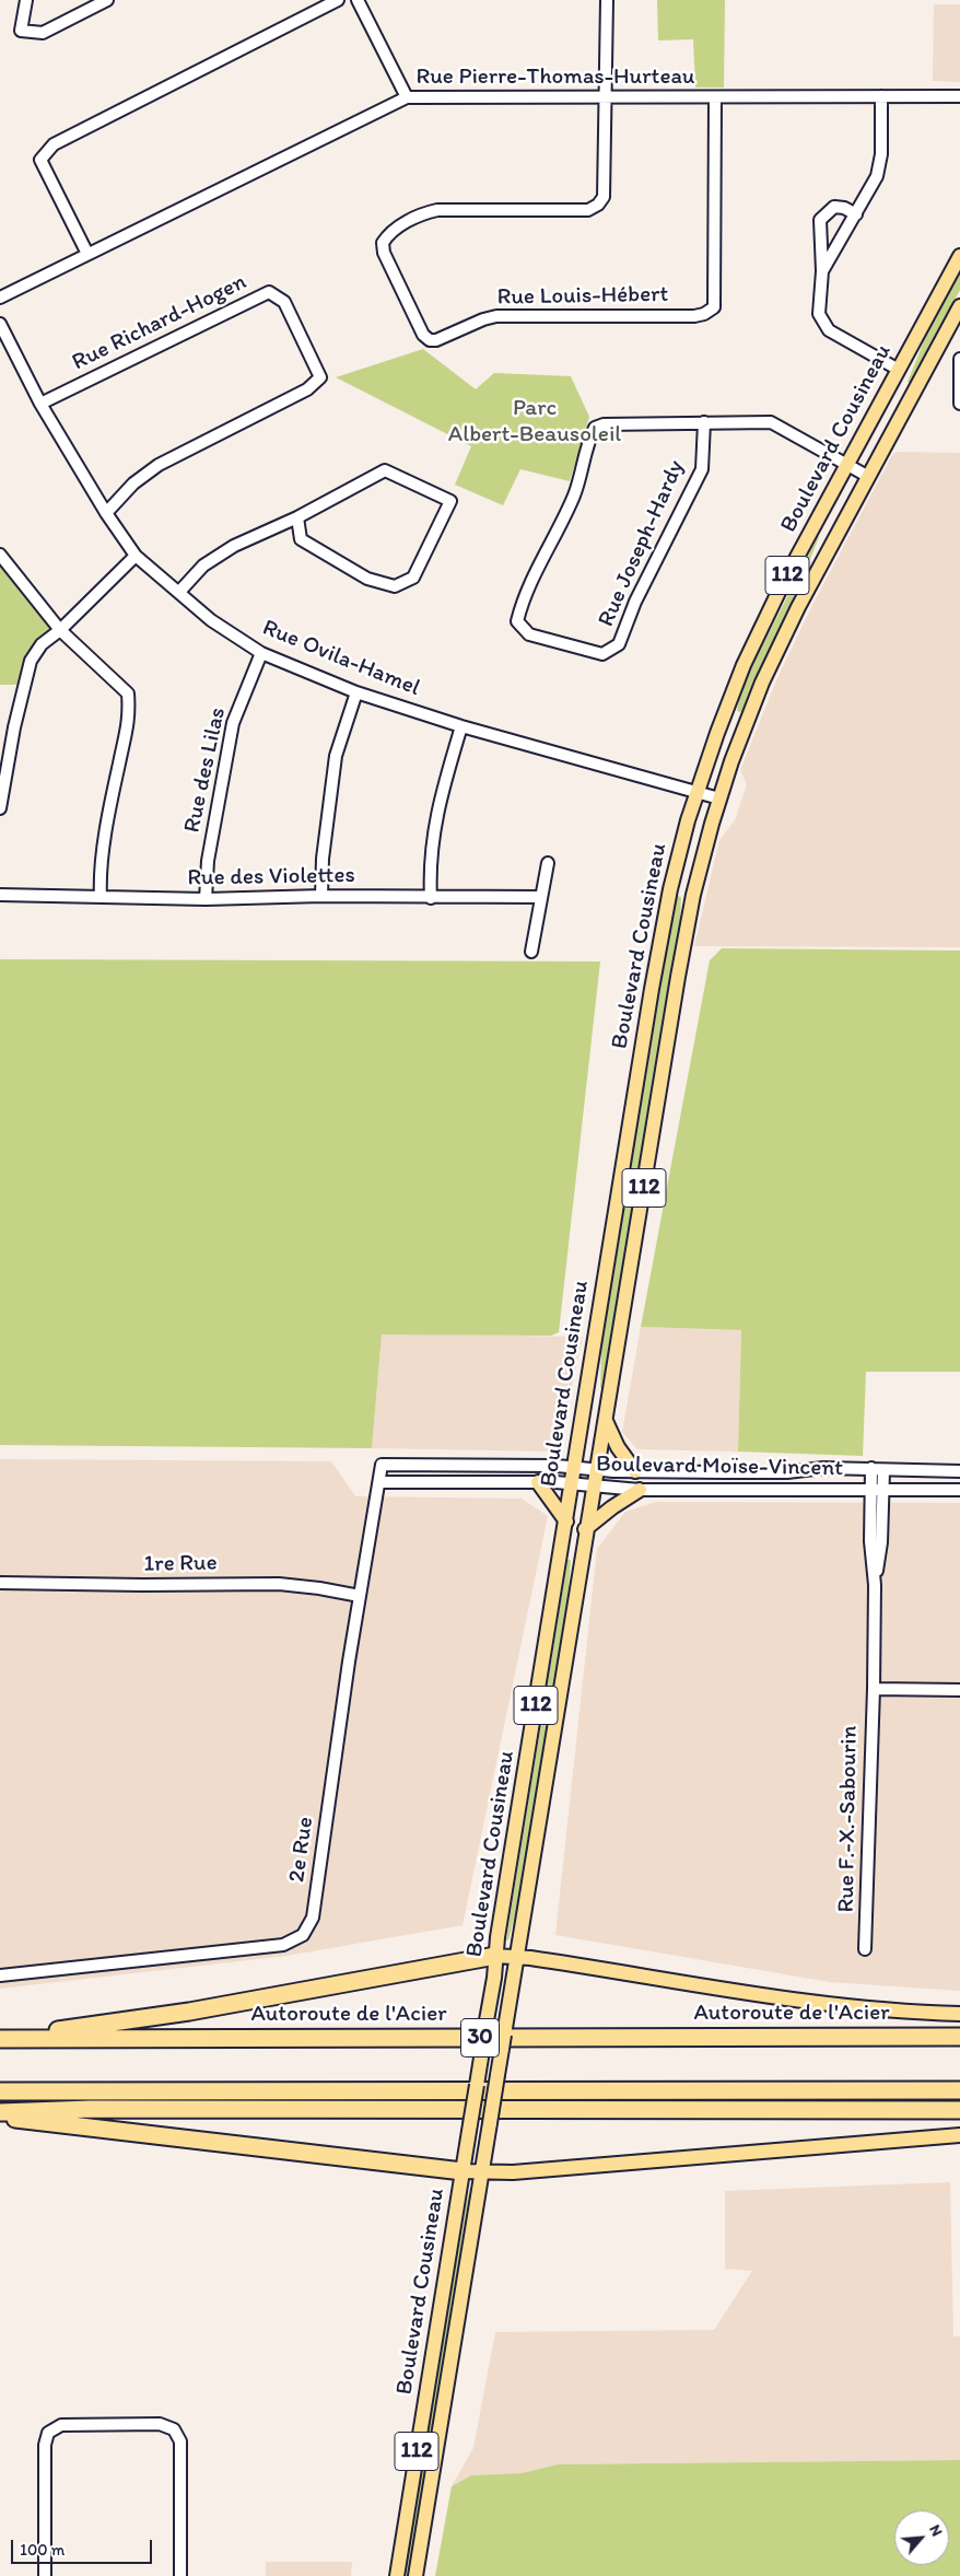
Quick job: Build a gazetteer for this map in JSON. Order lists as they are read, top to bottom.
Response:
{
  "streets": {
    "highway": ["Autoroute de l'Acier", "30"],
    "main road": ["Boulevard Cousineau", "112"],
    "street": [
      "Rue Pierre-Thomas-Hurteau",
      "Rue Louis-Hébert",
      "Rue Richard-Hogen",
      "Rue Joseph-Hardy",
      "Rue Ovila-Hamel",
      "Rue des Lilas",
      "Rue des Violettes",
      "Boulevard Moïse-Vincent",
      "1re Rue",
      "Rue F.-X.-Sabourin",
      "2e Rue"
    ]
  },
  "crossings": [
    ["Rue Pierre-Thomas-Hurteau", "Rue Louis-Hébert"],
    ["Rue Richard-Hogen", "Rue Ovila-Hamel"],
    ["Boulevard Cousineau", "Rue Joseph-Hardy"],
    ["Boulevard Cousineau", "Rue Ovila-Hamel"],
    ["Boulevard Cousineau", "Boulevard Moïse-Vincent"],
    ["Rue Ovila-Hamel", "Rue des Lilas"],
    ["Rue des Lilas", "Rue des Violettes"],
    ["Boulevard Moïse-Vincent", "Rue F.-X.-Sabourin"],
    ["Boulevard Moïse-Vincent", "2e Rue"],
    ["1re Rue", "2e Rue"]
  ],
  "parks": ["Parc Albert-Beausoleil"],
  "scale_bar": "100 m",
  "north": "top right"
}
